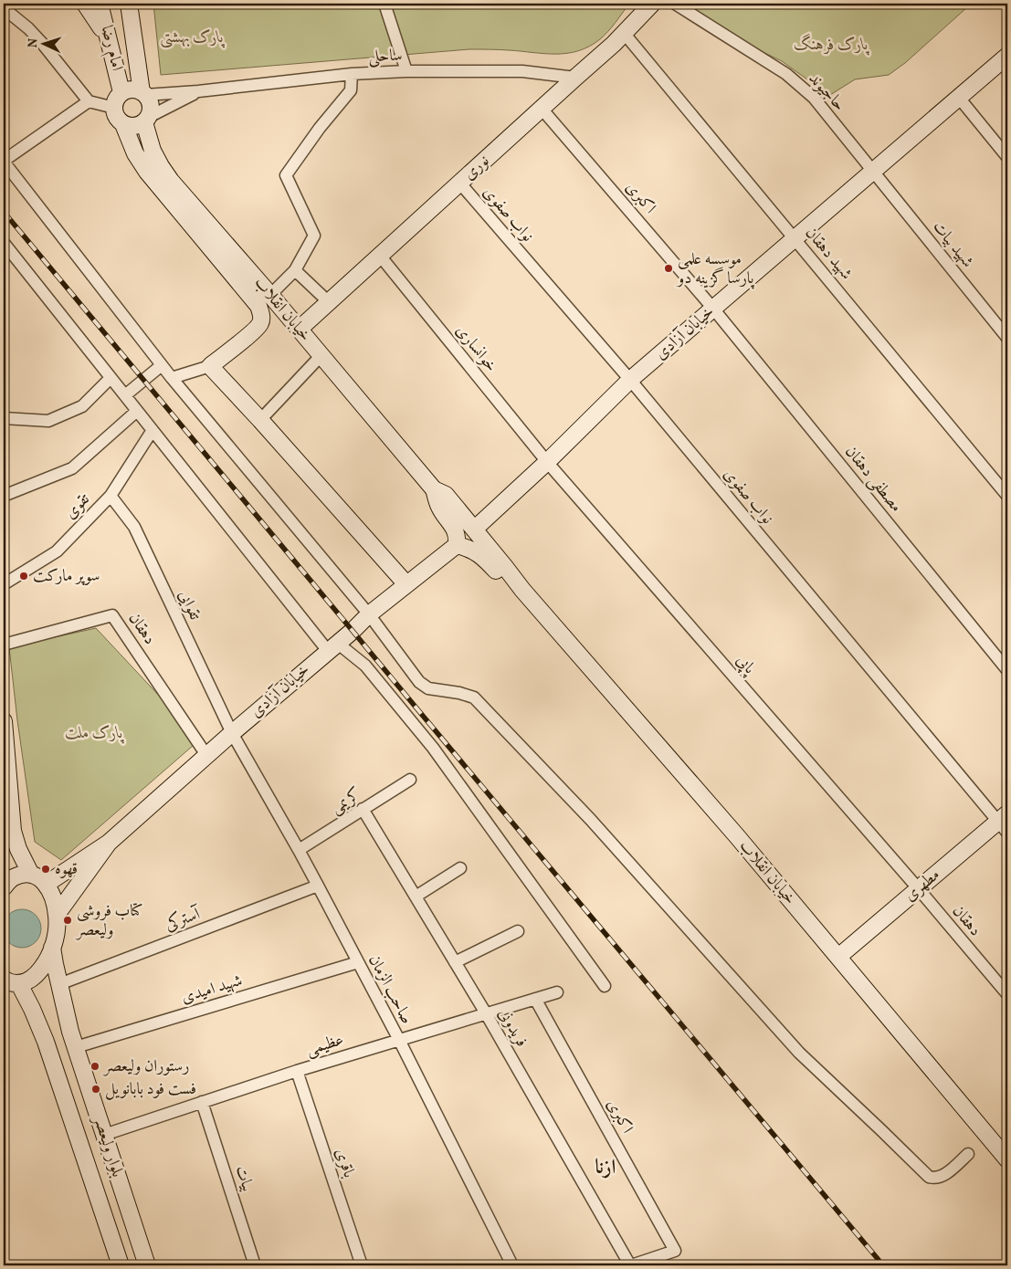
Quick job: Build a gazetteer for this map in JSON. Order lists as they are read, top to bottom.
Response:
{
  "streets": {
    "main road": [
      "امام رضا",
      "نوری",
      "خیابان انقلاب",
      "خیابان آزادی",
      "مطهری",
      "بلوار ولیعصر"
    ],
    "street": [
      "ساحلی",
      "حاجیوند",
      "اکبری",
      "نواب صفوی",
      "شهید بیات",
      "شهید دهقان",
      "خوانساری",
      "مصطفی دهقان",
      "تقوی",
      "تقوایی",
      "دهقان",
      "پاپی",
      "کریمی",
      "آسترکی",
      "شهید امیدی",
      "صاحب الزمان",
      "فریدونی",
      "عظیمی",
      "باقری",
      "بیات"
    ]
  },
  "crossings": [
    ["امام رضا", "ساحلی"],
    ["امام رضا", "خیابان انقلاب"],
    ["ساحلی", "نوری"],
    ["ساحلی", "خیابان انقلاب"],
    ["حاجیوند", "شهید بیات"],
    ["حاجیوند", "خیابان آزادی"],
    ["نوری", "اکبری"],
    ["نوری", "نواب صفوی"],
    ["نوری", "شهید دهقان"],
    ["نوری", "خیابان انقلاب"],
    ["نوری", "خوانساری"],
    ["اکبری", "خیابان آزادی"],
    ["اکبری", "مصطفی دهقان"],
    ["اکبری", "عظیمی"],
    ["نواب صفوی", "خیابان آزادی"],
    ["نواب صفوی", "مطهری"],
    ["شهید بیات", "خیابان آزادی"],
    ["شهید دهقان", "خیابان آزادی"],
    ["خیابان انقلاب", "خیابان آزادی"],
    ["خیابان انقلاب", "مطهری"],
    ["خیابان آزادی", "خوانساری"],
    ["خیابان آزادی", "مصطفی دهقان"],
    ["خیابان آزادی", "تقوایی"],
    ["خیابان آزادی", "دهقان"],
    ["خیابان آزادی", "پاپی"],
    ["خیابان آزادی", "صاحب الزمان"],
    ["خوانساری", "پاپی"],
    ["تقوی", "تقوایی"],
    ["تقوایی", "صاحب الزمان"],
    ["دهقان", "پاپی"],
    ["دهقان", "مطهری"],
    ["پاپی", "مطهری"],
    ["کریمی", "صاحب الزمان"],
    ["کریمی", "فریدونی"],
    ["آسترکی", "صاحب الزمان"],
    ["آسترکی", "بلوار ولیعصر"],
    ["شهید امیدی", "صاحب الزمان"],
    ["شهید امیدی", "بلوار ولیعصر"],
    ["صاحب الزمان", "عظیمی"],
    ["فریدونی", "عظیمی"],
    ["عظیمی", "بلوار ولیعصر"],
    ["عظیمی", "باقری"],
    ["عظیمی", "بیات"]
  ],
  "districts": ["ازنا"],
  "parks": ["پارک بهشتی", "پارک فرهنگ", "پارک ملت"],
  "places": [
    "موسسه علمی پارسا گزینه دو",
    "سوپر مارکت",
    "قهوه",
    "کتاب فروشی ولیعصر",
    "رستوران ولیعصر",
    "فست فود بابانویل"
  ],
  "north": "left"
}
